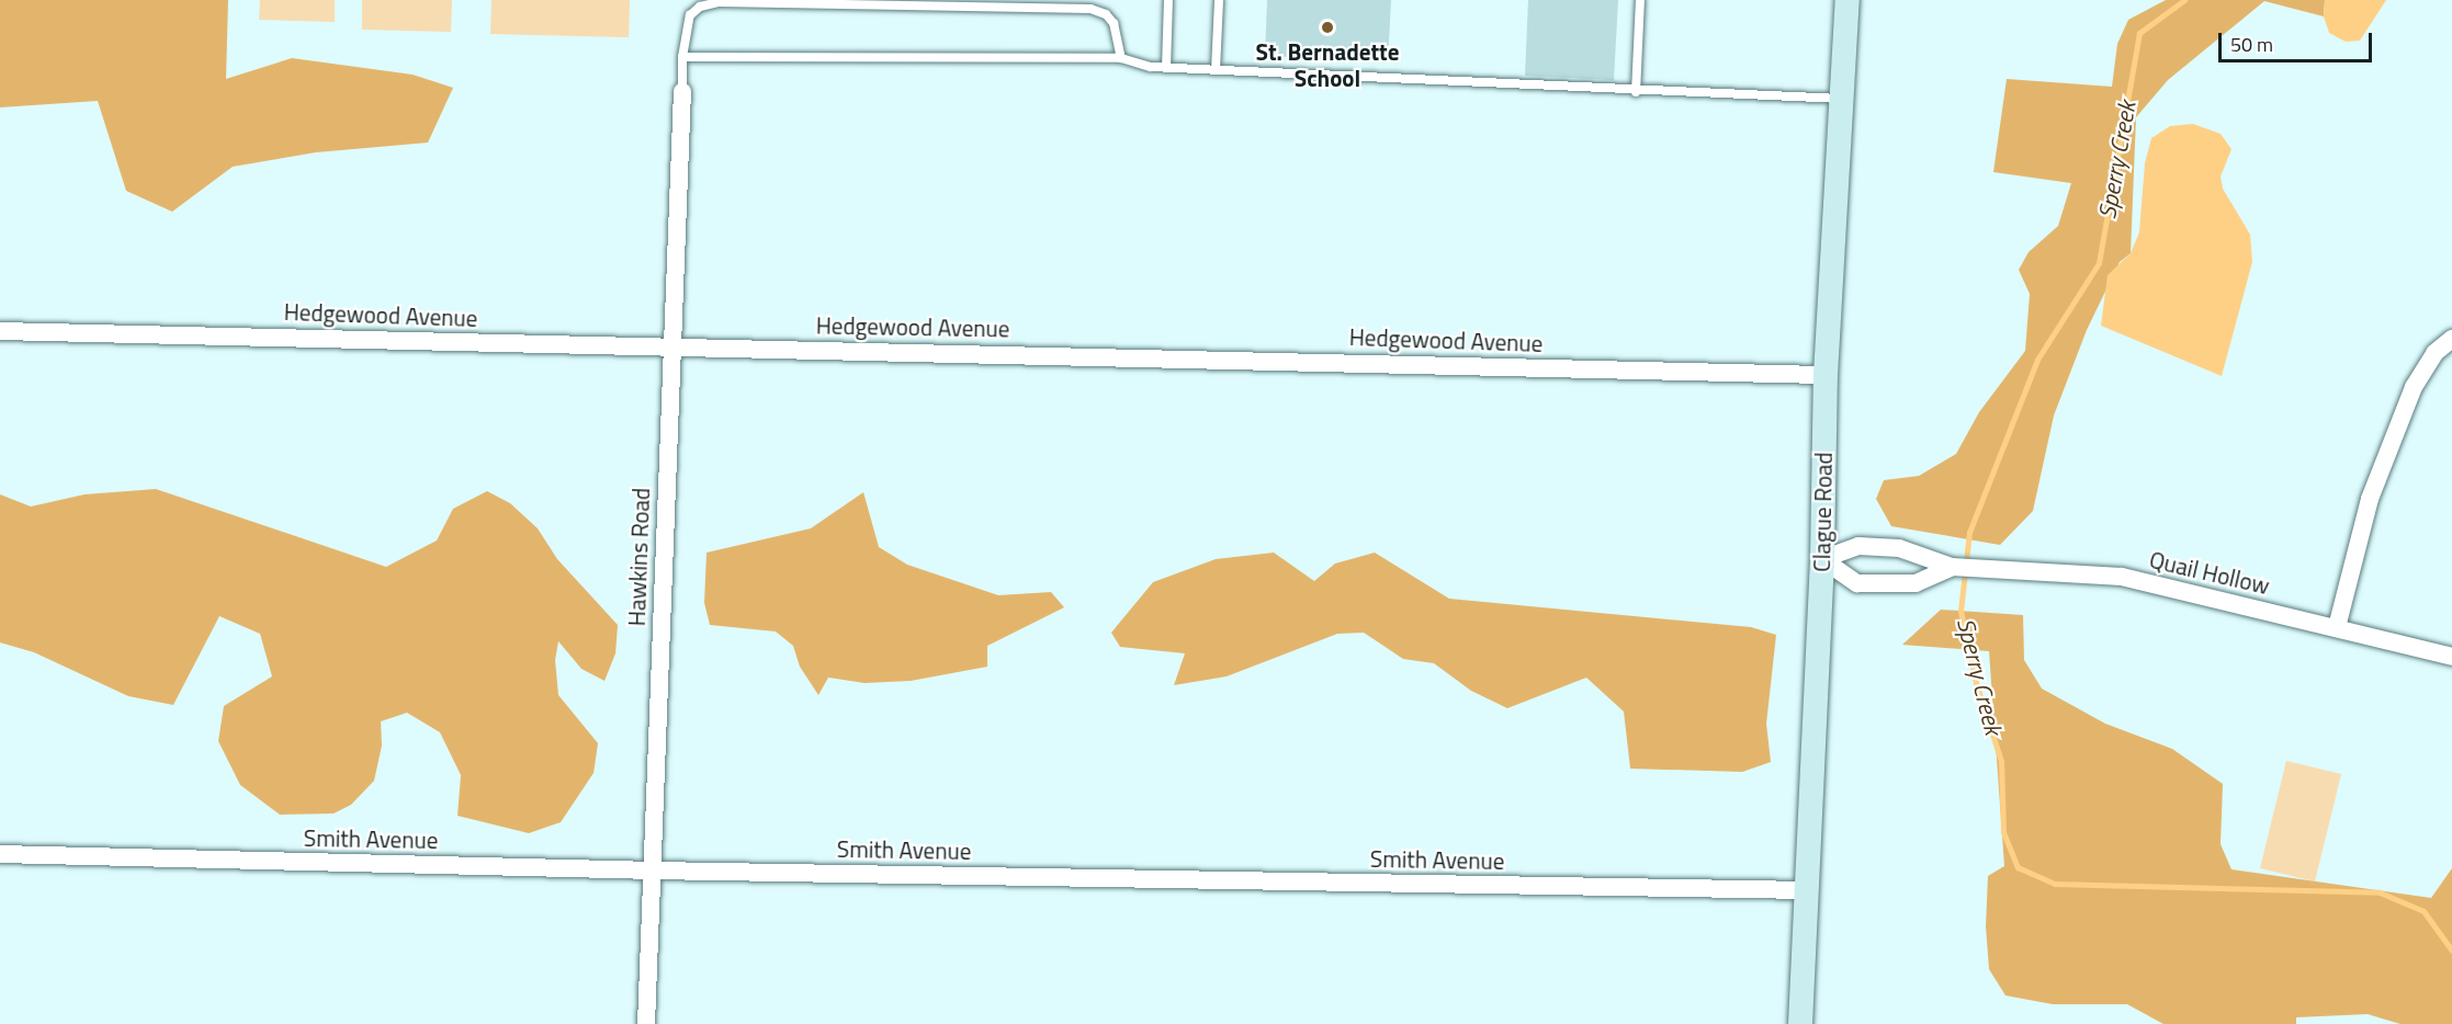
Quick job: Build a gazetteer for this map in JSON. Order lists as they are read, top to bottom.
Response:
{
  "streets": {
    "main road": ["Clague Road"],
    "street": [
      "Hedgewood Avenue",
      "Hawkins Road",
      "Quail Hollow",
      "Smith Avenue"
    ]
  },
  "crossings": [
    ["Hedgewood Avenue", "Clague Road"],
    ["Hedgewood Avenue", "Hawkins Road"],
    ["Clague Road", "Quail Hollow"],
    ["Clague Road", "Smith Avenue"],
    ["Hawkins Road", "Smith Avenue"]
  ],
  "water": ["Sperry Creek"],
  "places": ["St. Bernadette School"],
  "scale_bar": "50 m"
}
